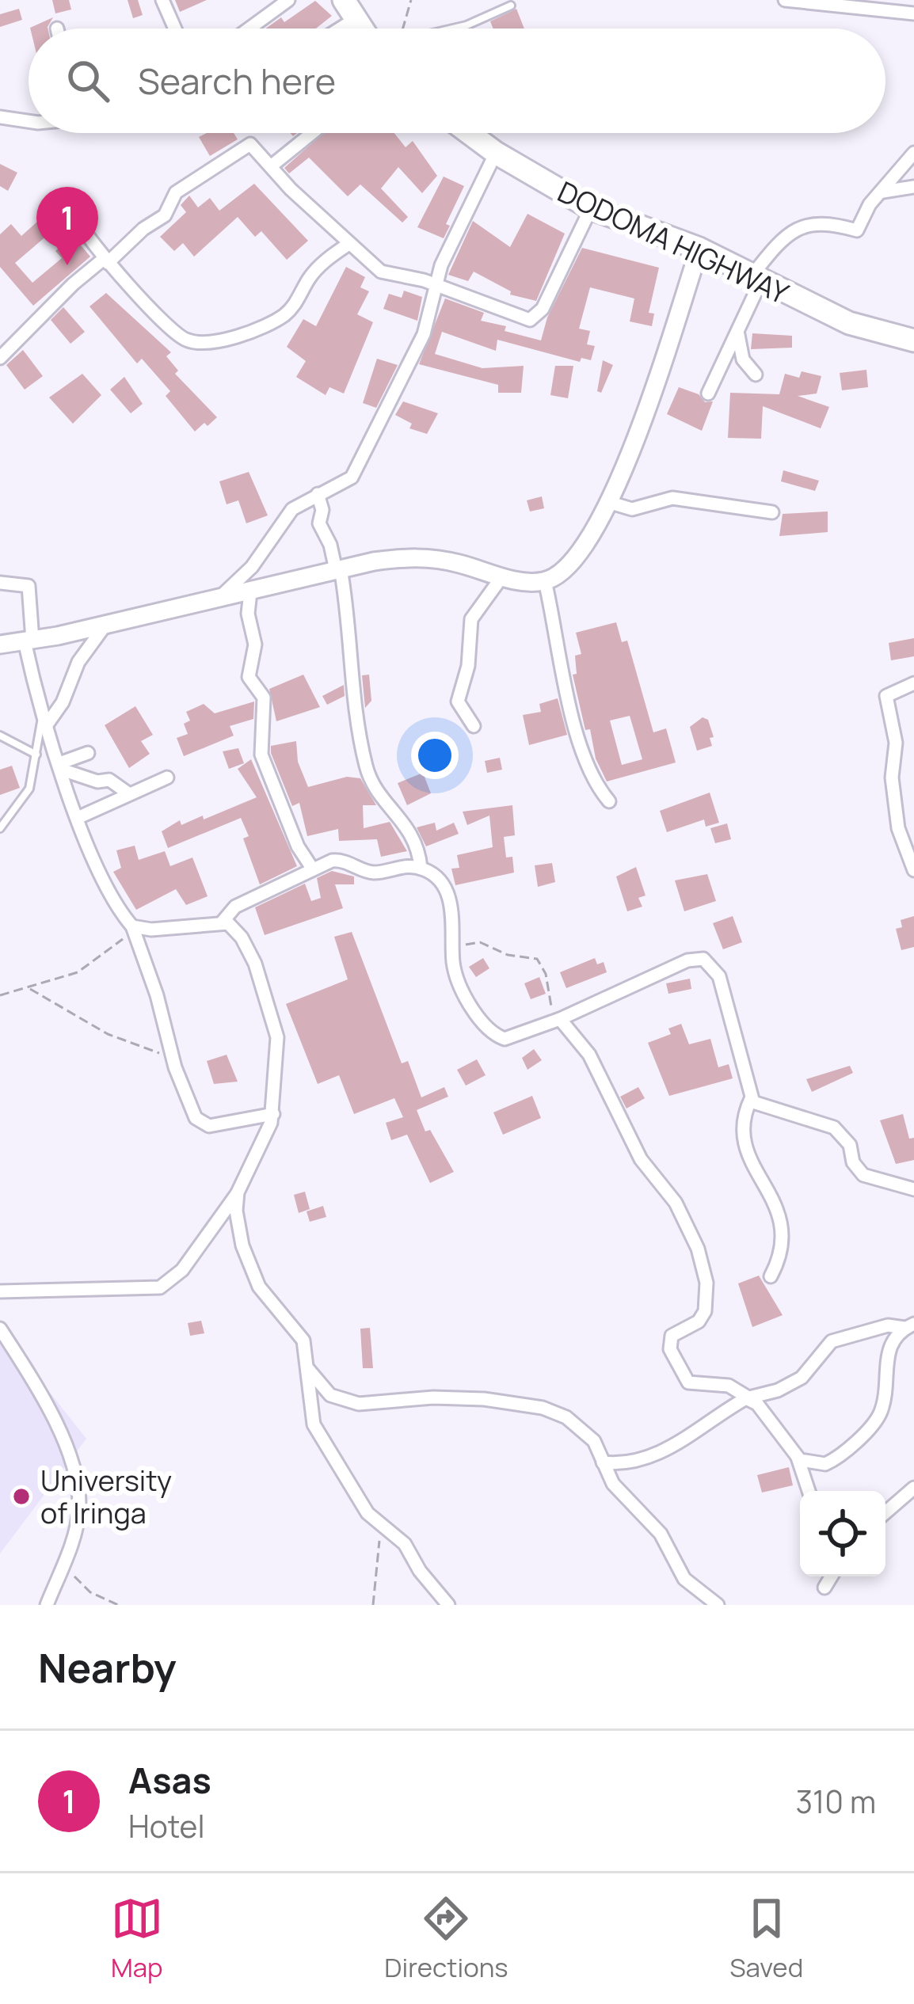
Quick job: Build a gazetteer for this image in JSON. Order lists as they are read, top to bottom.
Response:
{
  "streets": {
    "highway": ["DODOMA HIGHWAY"]
  },
  "places": ["University of Iringa"],
  "page": {
    "search": "Search here",
    "pins": "1",
    "heading": "Nearby",
    "list": [
      {
        "mark": "1",
        "name": "Asas",
        "note": "Hotel",
        "value": "310 m"
      }
    ],
    "nav": ["Map", "Directions", "Saved"]
  }
}
